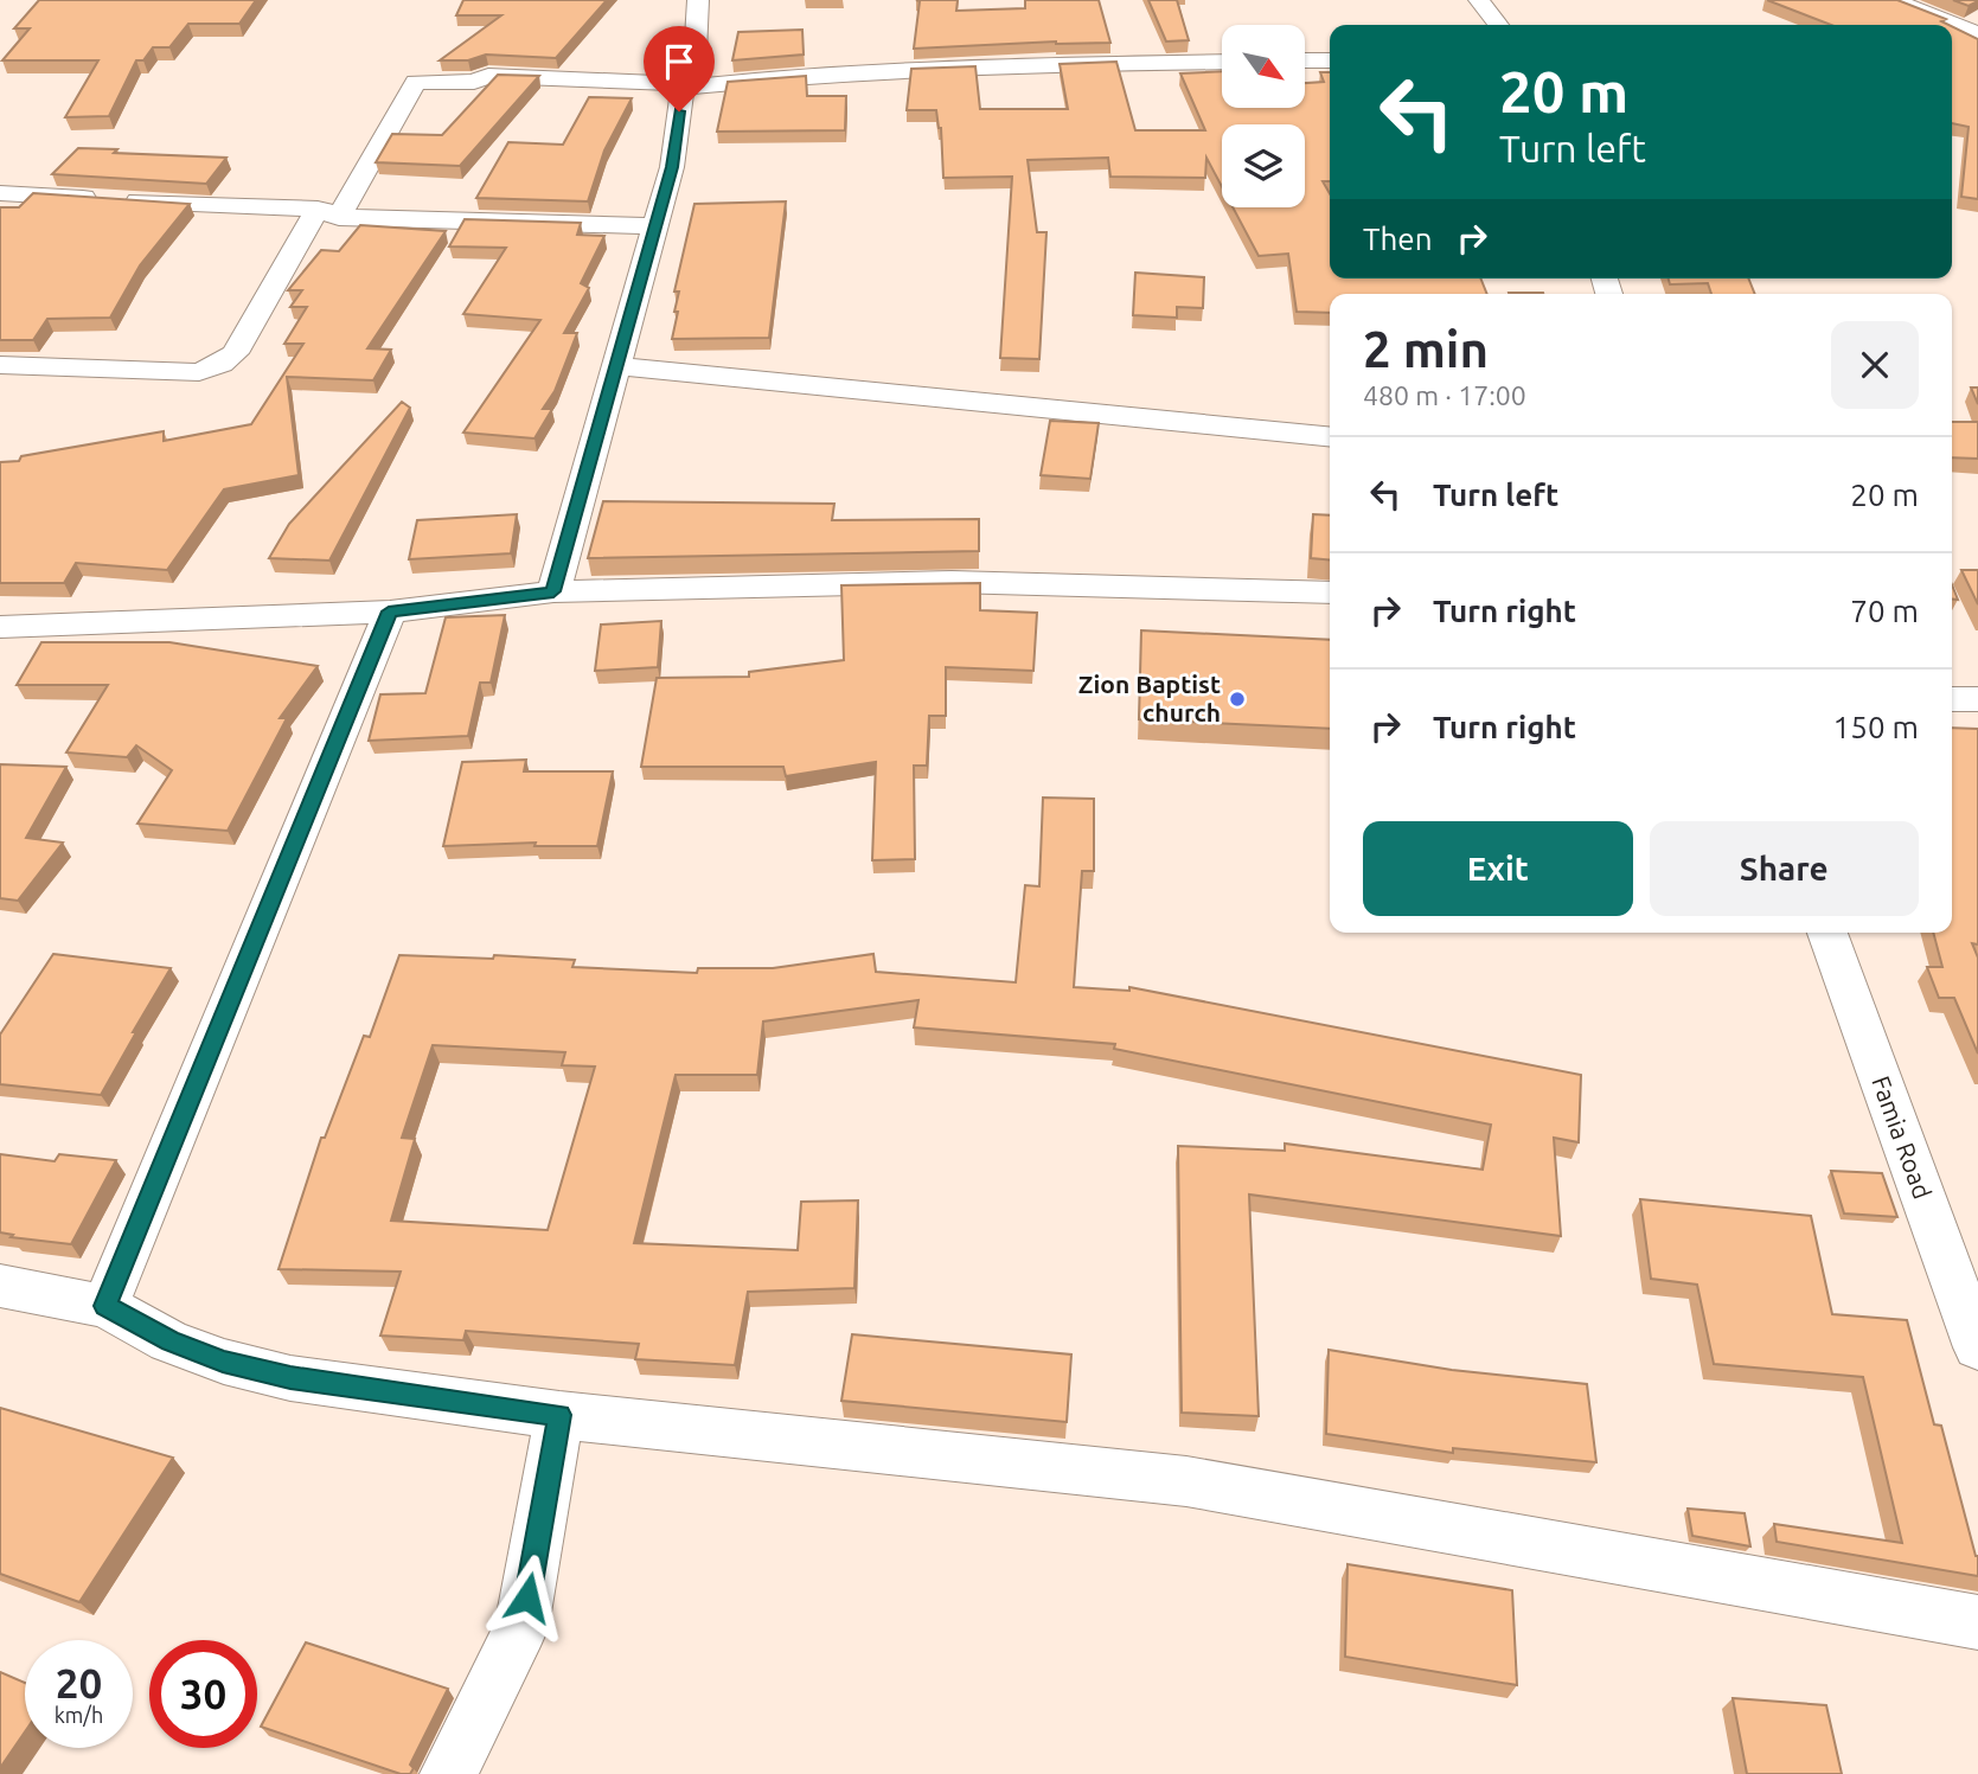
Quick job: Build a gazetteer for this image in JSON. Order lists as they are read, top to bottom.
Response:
{
  "streets": {
    "street": ["Famia Road"]
  },
  "places": ["Zion Baptist church"],
  "north": "bottom right",
  "page": {
    "turn": ["20 m", "Turn left"],
    "then": "Then",
    "heading": ["2 min", "480 m · 17:00"],
    "list": [
      {
        "name": "Turn left",
        "value": "20 m"
      },
      {
        "name": "Turn right",
        "value": "70 m"
      },
      {
        "name": "Turn right",
        "value": "150 m"
      }
    ],
    "buttons": ["Exit", "Share"],
    "speed": "20 km/h",
    "limit": "30"
  }
}
